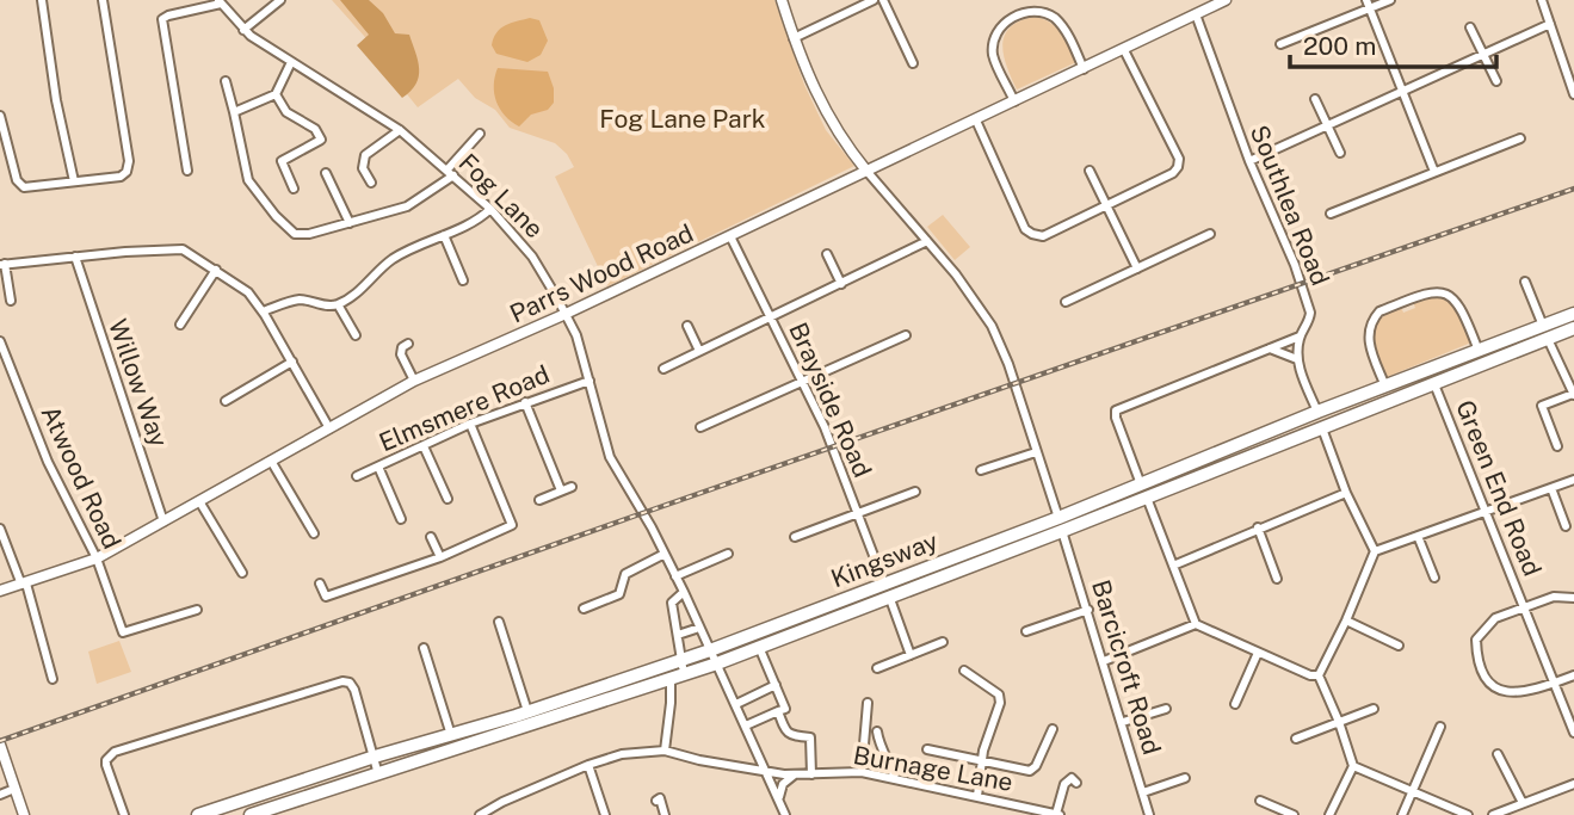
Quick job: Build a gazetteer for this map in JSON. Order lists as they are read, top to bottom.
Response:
{
  "streets": {
    "highway": ["Kingsway"],
    "street": [
      "Fog Lane",
      "Southlea Road",
      "Parrs Wood Road",
      "Willow Way",
      "Brayside Road",
      "Elmsmere Road",
      "Atwood Road",
      "Green End Road",
      "Barcicroft Road",
      "Burnage Lane"
    ]
  },
  "crossings": [
    ["Fog Lane", "Parrs Wood Road"],
    ["Fog Lane", "Elmsmere Road"],
    ["Fog Lane", "Kingsway"],
    ["Fog Lane", "Burnage Lane"],
    ["Southlea Road", "Parrs Wood Road"],
    ["Southlea Road", "Kingsway"],
    ["Parrs Wood Road", "Willow Way"],
    ["Parrs Wood Road", "Brayside Road"],
    ["Parrs Wood Road", "Atwood Road"],
    ["Brayside Road", "Kingsway"],
    ["Green End Road", "Kingsway"],
    ["Kingsway", "Barcicroft Road"]
  ],
  "parks": ["Fog Lane Park"],
  "scale_bar": "200 m"
}
